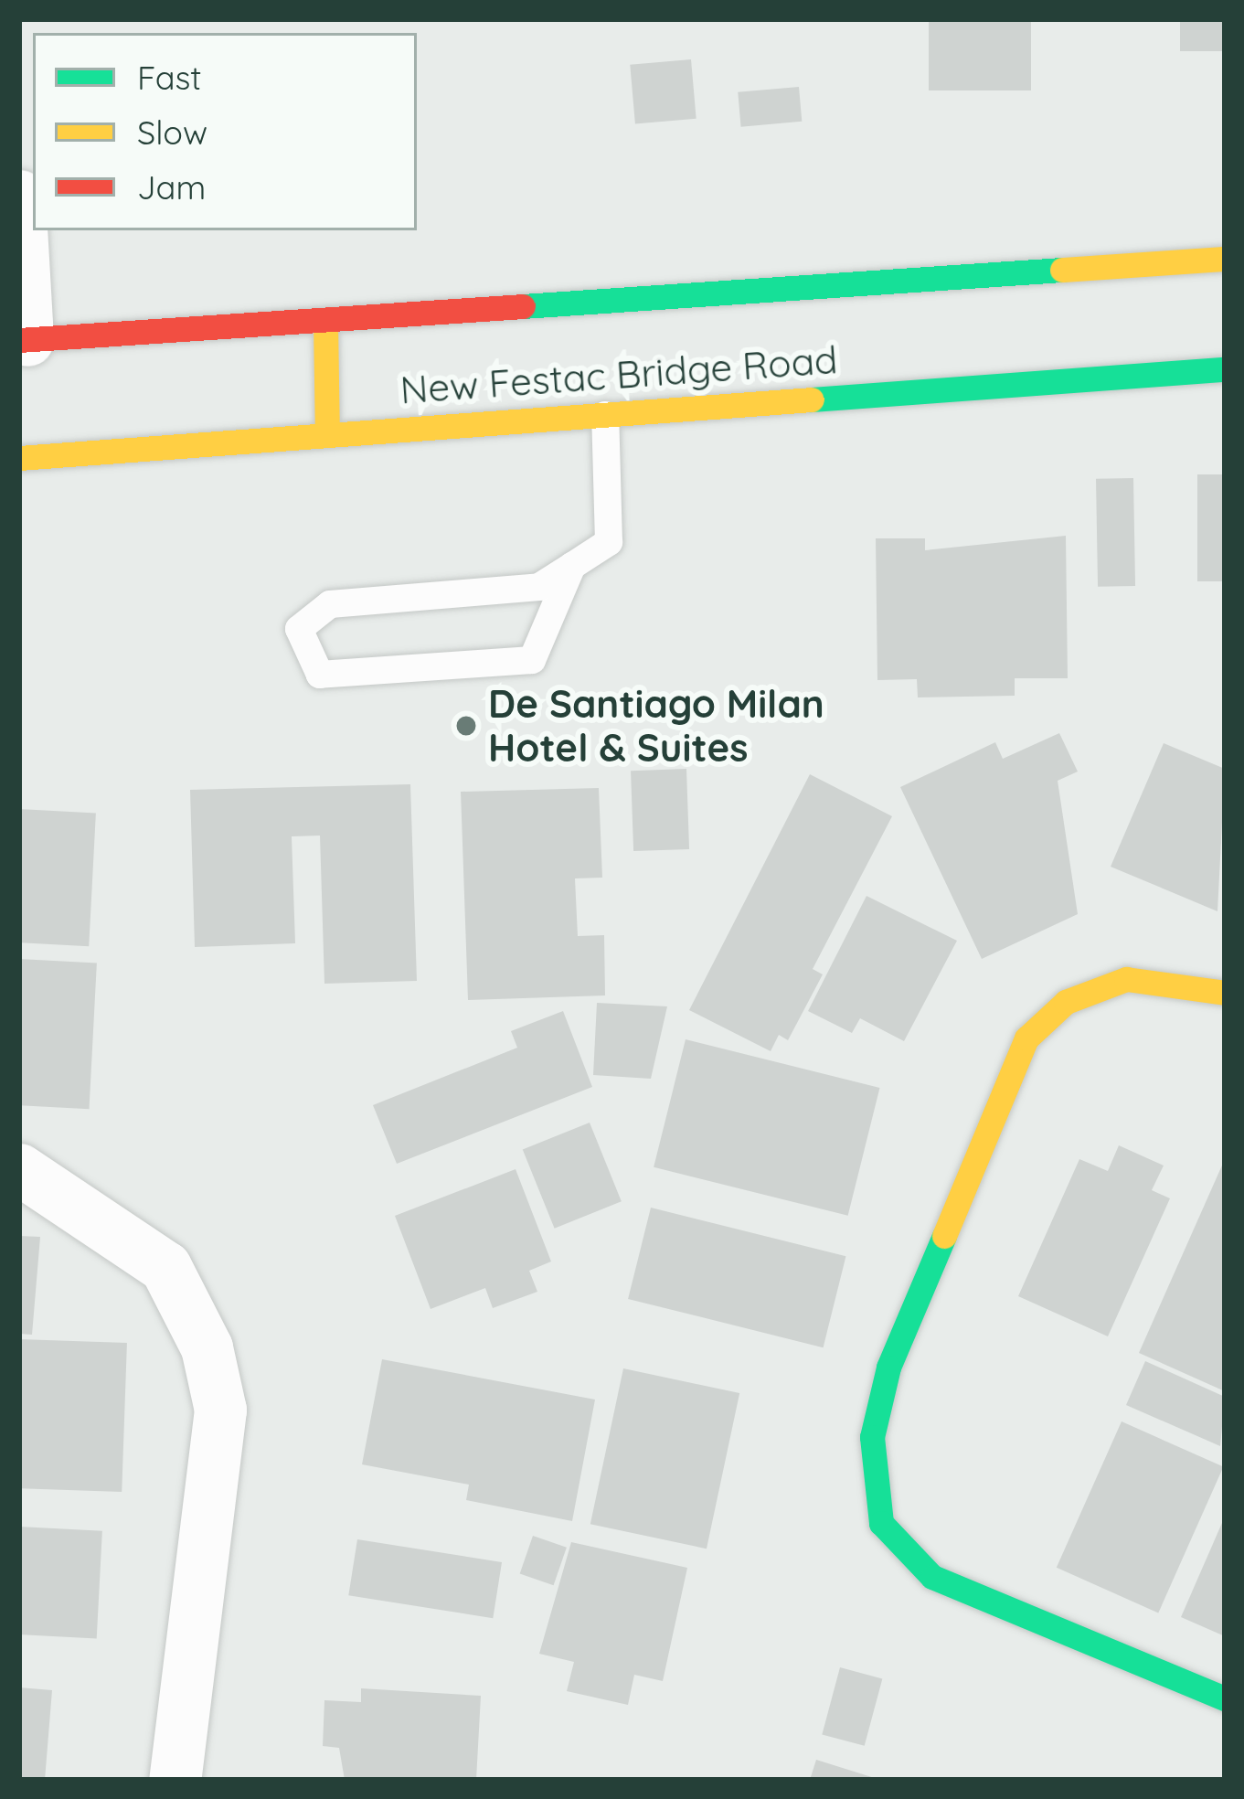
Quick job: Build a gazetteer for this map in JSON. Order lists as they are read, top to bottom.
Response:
{
  "streets": {
    "main road": ["New Festac Bridge Road"]
  },
  "places": ["De Santiago Milan Hotel & Suites"],
  "legend": ["Fast", "Slow", "Jam"]
}
